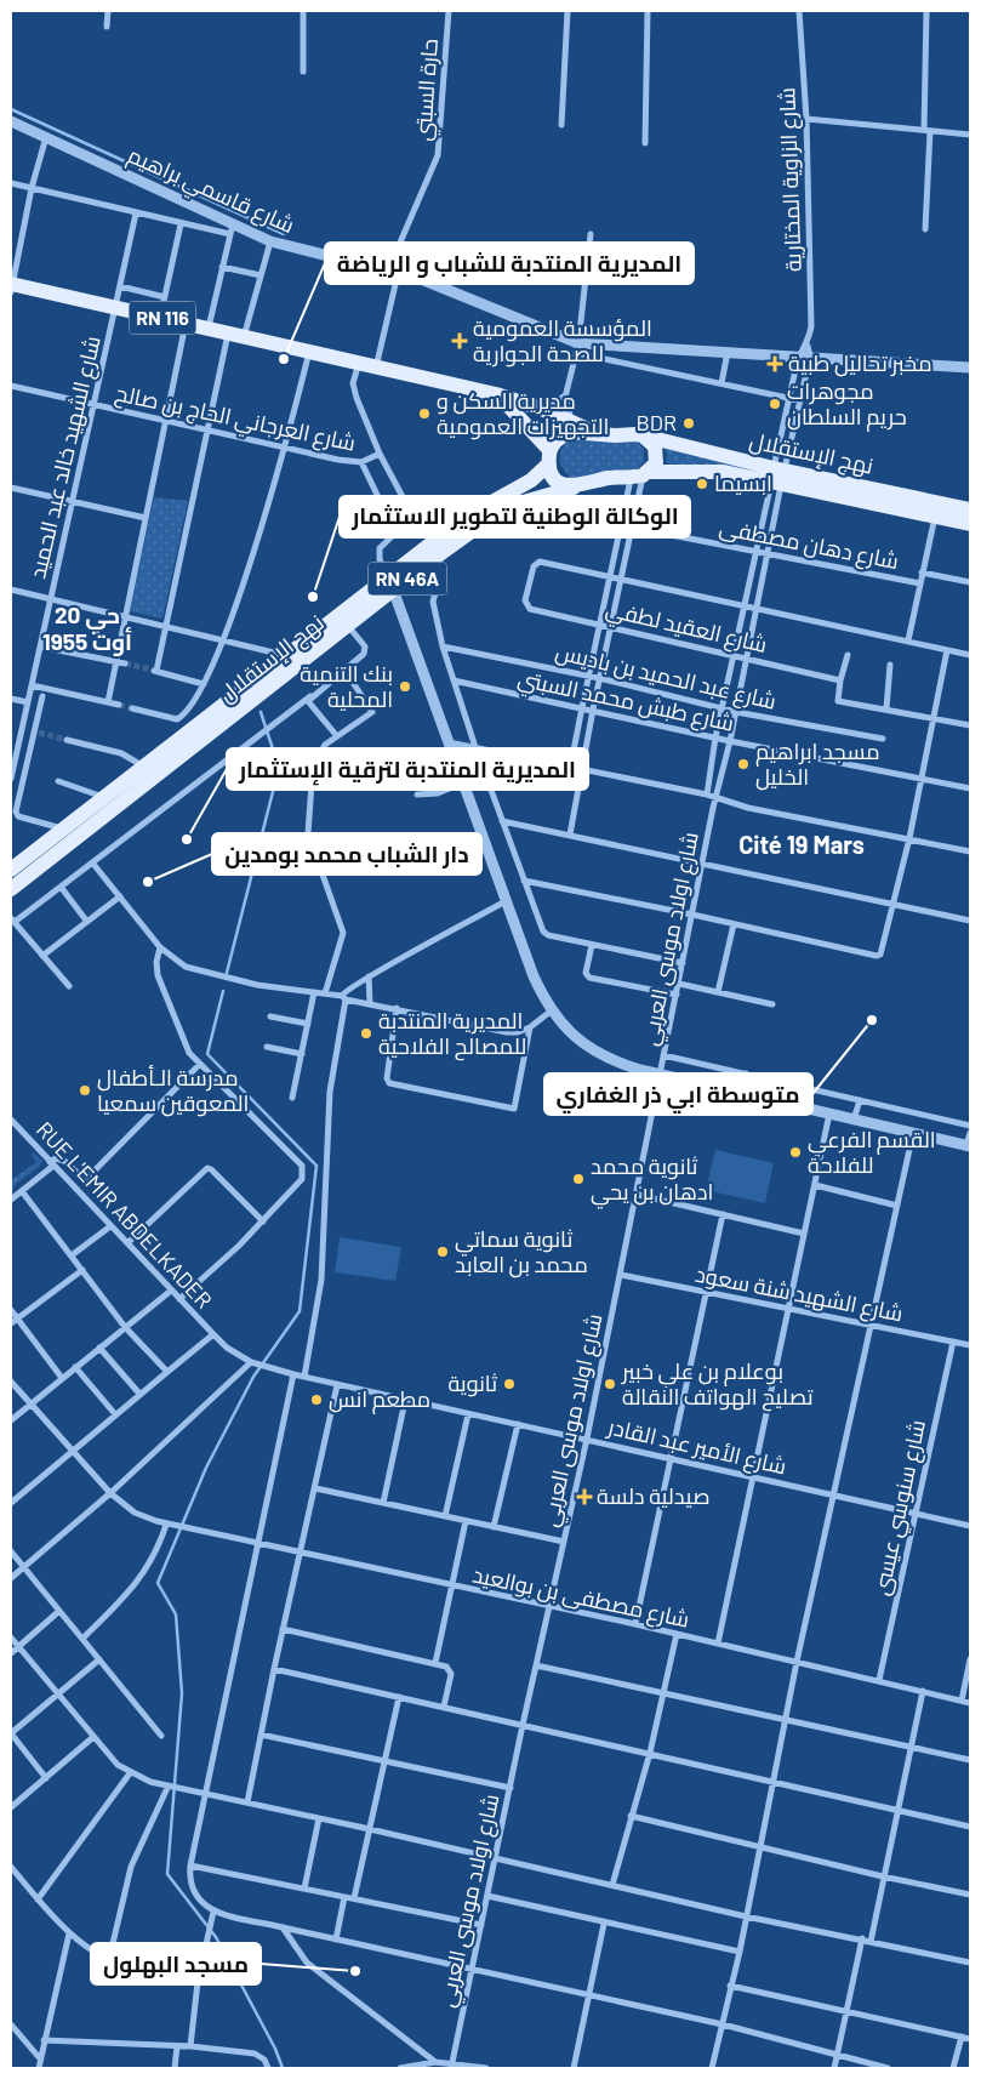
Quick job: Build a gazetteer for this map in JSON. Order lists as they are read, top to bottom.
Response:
{
  "streets": {
    "main road": ["RN 116", "نهج الإستقلال", "RN 46A"],
    "street": [
      "حارة السبتي",
      "شارع الزاوية المختارية",
      "شارع قاسمي براهيم",
      "شارع العرجاني الحاج بن صالح",
      "شارع الشهيد خالد عبد الحميد",
      "شارع دهان مصطفى",
      "شارع العقيد لطفي",
      "شارع عبد الحميد بن باديس",
      "شارع طبش محمد السبتي",
      "شارع اولاد موسى العربي",
      "RUE L'EMIR ABDELKADER",
      "شارع الشهيد شنة سعود",
      "شارع الأمير عبد القادر",
      "شارع سنوسي عيسى",
      "شارع مصطفى بن بوالعيد"
    ]
  },
  "crossings": [
    ["حارة السبتي", "شارع قاسمي براهيم"],
    ["حارة السبتي", "RN 116"],
    ["شارع الزاوية المختارية", "شارع قاسمي براهيم"],
    ["شارع الزاوية المختارية", "شارع اولاد موسى العربي"],
    ["شارع قاسمي براهيم", "شارع اولاد موسى العربي"],
    ["RN 116", "نهج الإستقلال"],
    ["RN 116", "شارع الشهيد خالد عبد الحميد"],
    ["شارع العرجاني الحاج بن صالح", "شارع الشهيد خالد عبد الحميد"],
    ["نهج الإستقلال", "شارع اولاد موسى العربي"],
    ["شارع دهان مصطفى", "شارع اولاد موسى العربي"],
    ["شارع العقيد لطفي", "شارع اولاد موسى العربي"],
    ["شارع عبد الحميد بن باديس", "شارع اولاد موسى العربي"],
    ["شارع طبش محمد السبتي", "شارع اولاد موسى العربي"],
    ["شارع اولاد موسى العربي", "شارع الشهيد شنة سعود"],
    ["شارع اولاد موسى العربي", "شارع الأمير عبد القادر"],
    ["شارع اولاد موسى العربي", "شارع مصطفى بن بوالعيد"],
    ["RUE L'EMIR ABDELKADER", "شارع الأمير عبد القادر"],
    ["شارع الشهيد شنة سعود", "شارع سنوسي عيسى"],
    ["شارع الأمير عبد القادر", "شارع سنوسي عيسى"],
    ["شارع سنوسي عيسى", "شارع مصطفى بن بوالعيد"]
  ],
  "districts": ["حي 20 أوت 1955", "Cité 19 Mars"],
  "places": {
    "health": ["المؤسسة العمومية للصحة الجوارية", "مخبر تحاليل طبية", "صيدلية دلسة"],
    "other": [
      "المديرية المنتدبة للشباب و الرياضة",
      "مجوهرات حريم السلطان",
      "مديرية السكن و التجهيزات العمومية",
      "BDR",
      "ابسيما",
      "الوكالة الوطنية لتطوير الاستثمار",
      "بنك التنمية المحلية",
      "مسجد ابراهيم الخليل",
      "المديرية المنتدبة لترقية الإستثمار",
      "دار الشباب محمد بومدين",
      "متوسطة ابي ذر الغفاري",
      "المديرية المنتدبة للمصالح الفلاحية",
      "مدرسة الـأطفال المعوقين سمعيا",
      "القسم الفرعي للفلاحة",
      "ثانوية محمد ادهان بن يحي",
      "ثانوية سماتي محمد بن العابد",
      "ثانوية",
      "بوعلام بن علي خبير تصليح الهواتف النقالة",
      "مطعم انس",
      "مسجد البهلول"
    ]
  }
}
